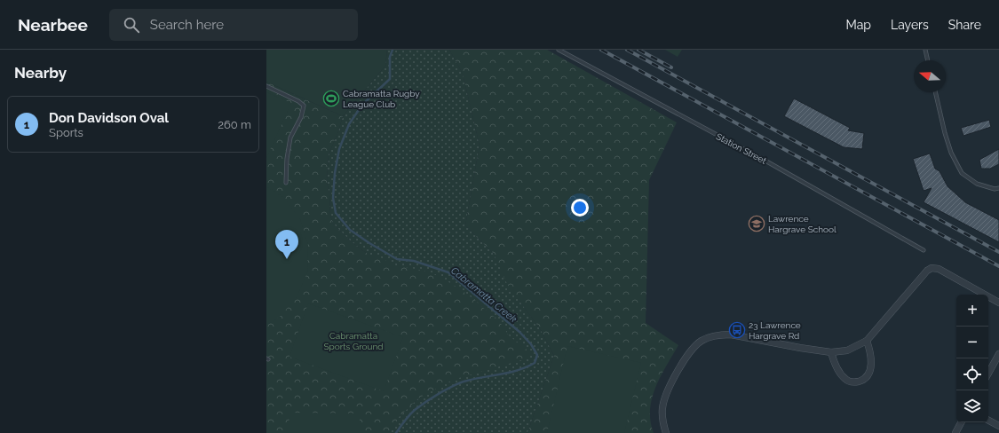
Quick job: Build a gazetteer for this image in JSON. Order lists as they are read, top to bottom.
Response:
{
  "streets": {
    "lane": ["Station Street"]
  },
  "water": ["Cabramatta Creek"],
  "parks": ["Cabramatta Sports Ground"],
  "places": {
    "sports": ["Cabramatta Rugby League Club"],
    "school or university": ["Lawrence Hargrave School"],
    "bus stop": ["23 Lawrence Hargrave Rd"]
  },
  "north": "left",
  "page": {
    "header": "Nearbee",
    "search": "Search here",
    "nav": ["Map", "Layers", "Share"],
    "heading": "Nearby",
    "list": [
      {
        "mark": "1",
        "name": "Don Davidson Oval",
        "note": "Sports",
        "value": "260 m"
      }
    ],
    "pins": "1",
    "map_buttons": ["+", "−"]
  }
}
